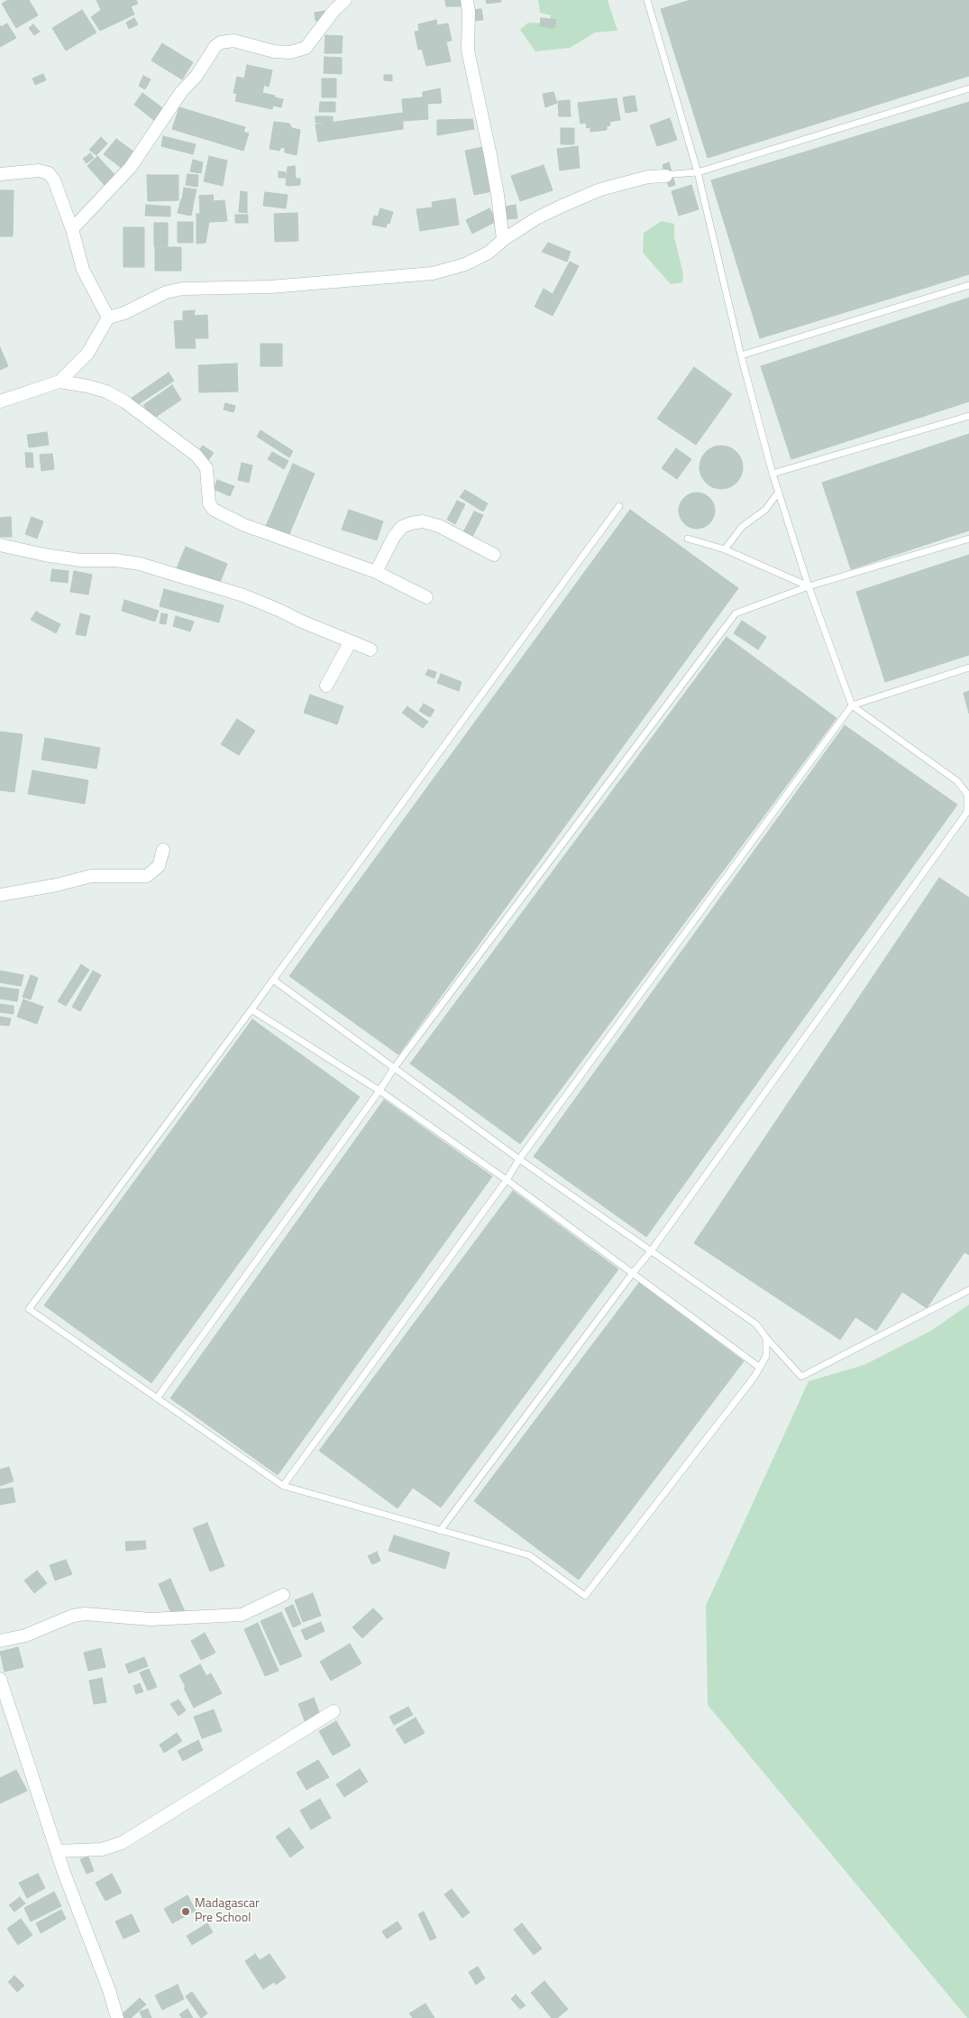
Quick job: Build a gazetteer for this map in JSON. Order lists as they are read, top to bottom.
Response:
{
  "places": ["Madagascar Pre School"]
}
